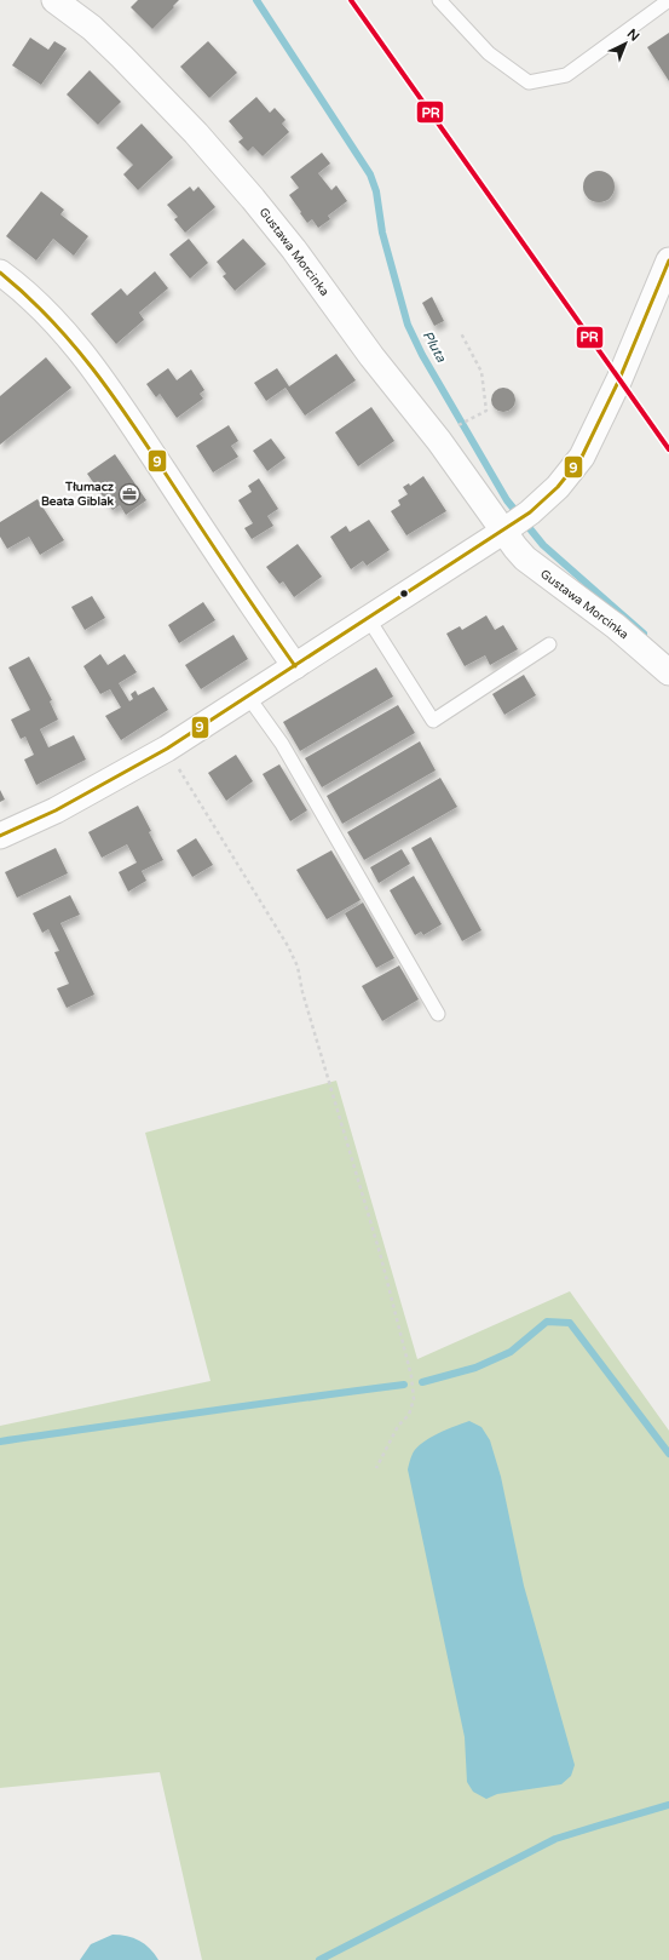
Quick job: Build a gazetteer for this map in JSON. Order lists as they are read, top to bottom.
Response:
{
  "streets": {
    "street": ["Gustawa Morcinka"]
  },
  "water": ["Pluta"],
  "places": {
    "office": ["Tłumacz Beata Giblak"]
  },
  "lines": ["transit line PR", "transit line 9"],
  "north": "top right"
}
